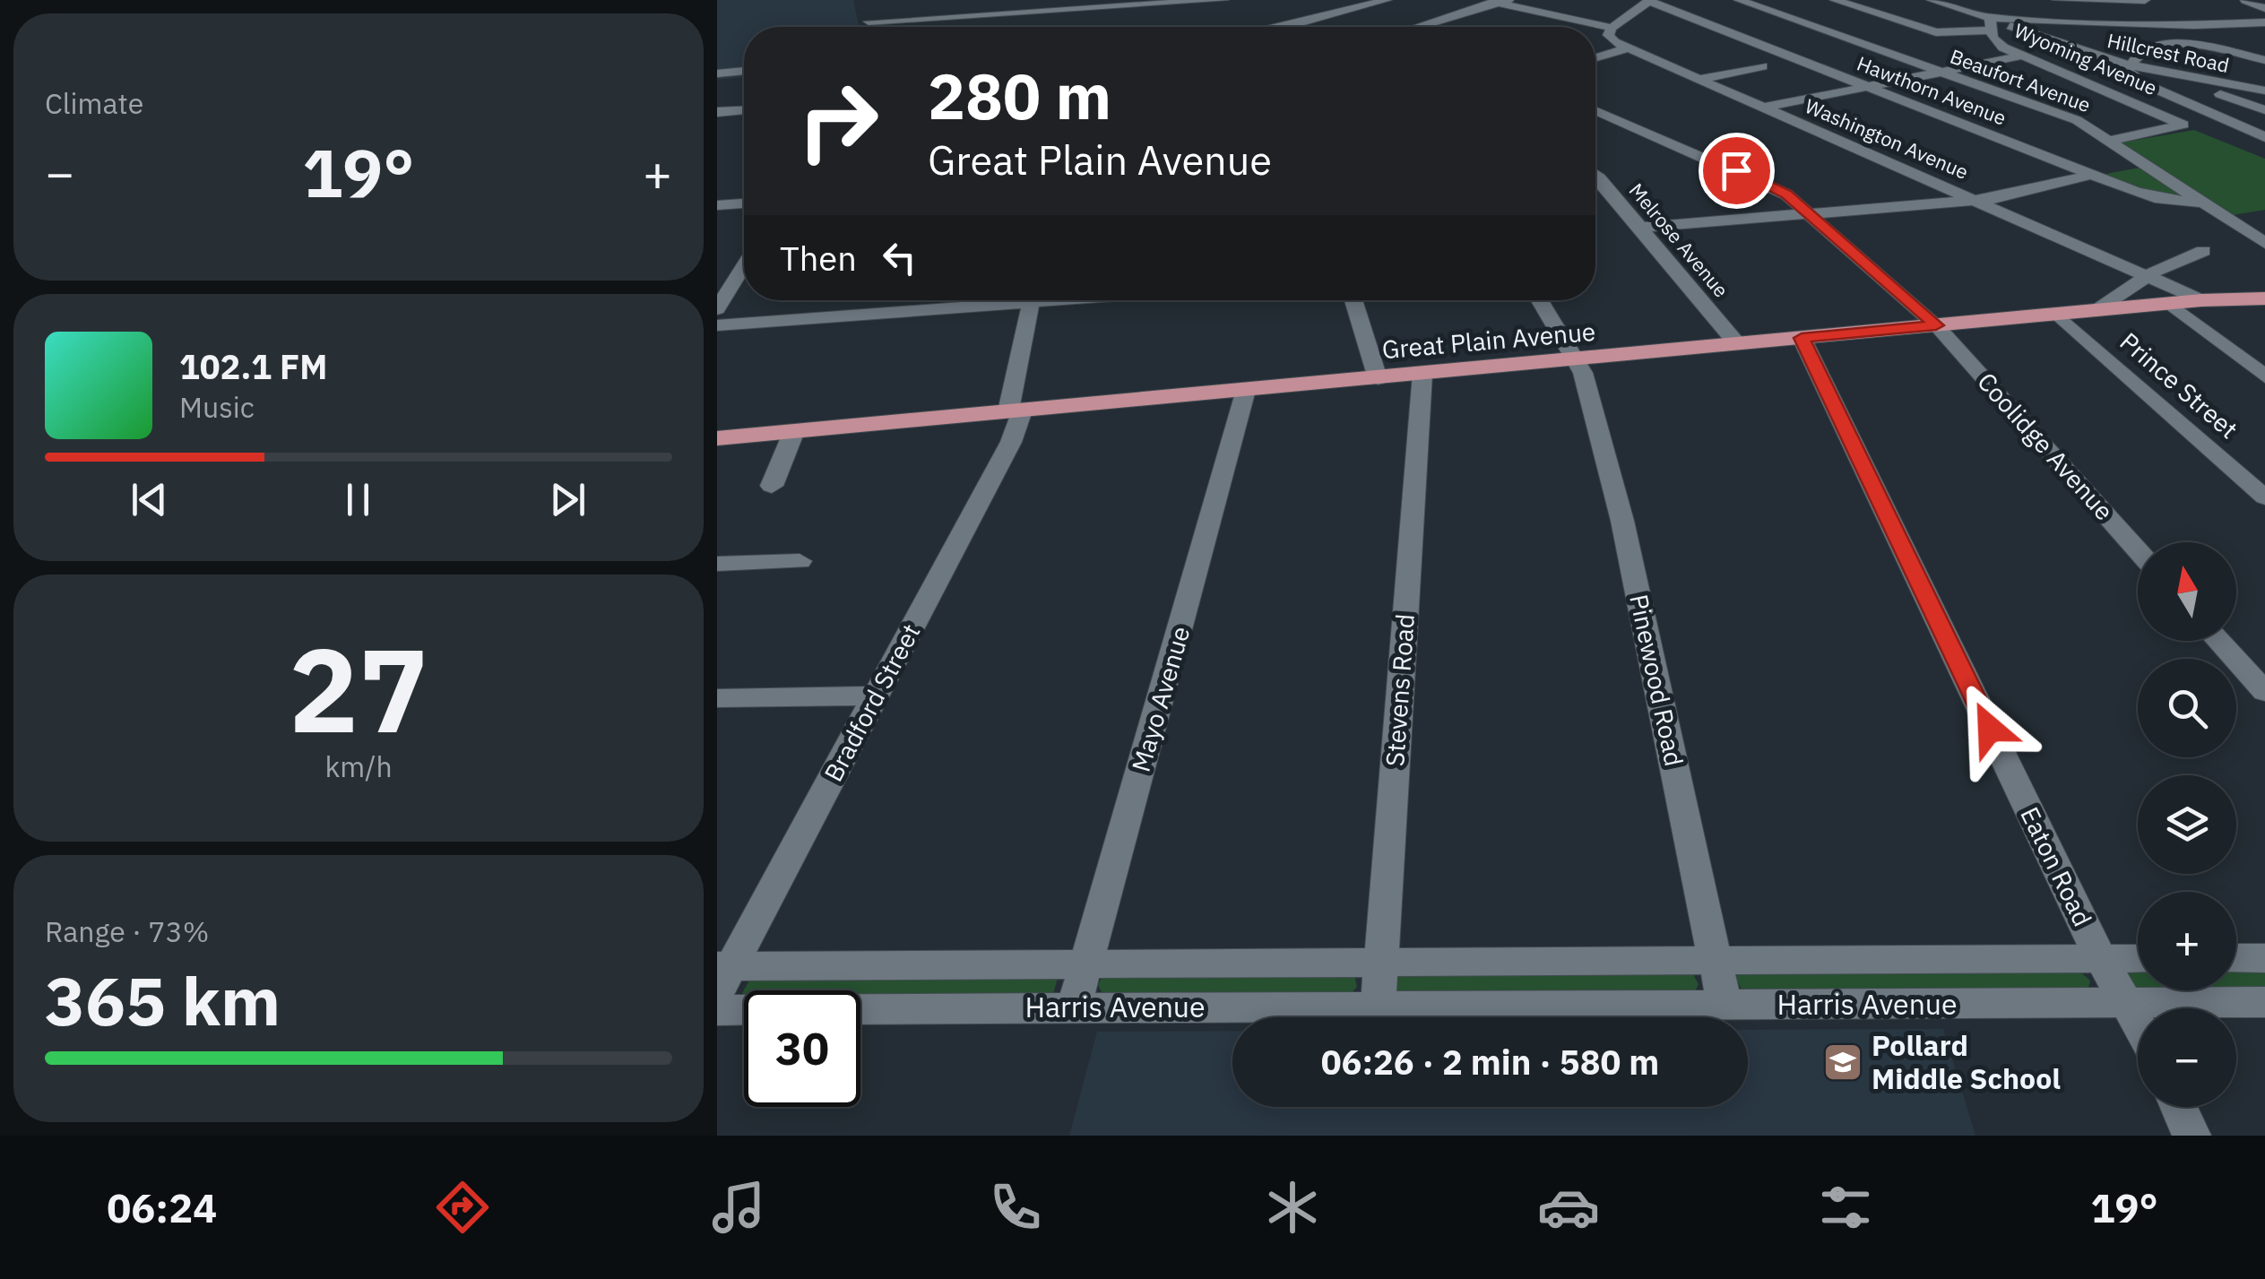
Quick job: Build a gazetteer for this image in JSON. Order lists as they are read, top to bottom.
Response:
{
  "streets": {
    "main road": ["Great Plain Avenue"],
    "street": [
      "Hillcrest Road",
      "Wyoming Avenue",
      "Beaufort Avenue",
      "Hawthorn Avenue",
      "Washington Avenue",
      "Melrose Avenue",
      "Prince Street",
      "Coolidge Avenue",
      "Pinewood Road",
      "Stevens Road",
      "Mayo Avenue",
      "Bradford Street",
      "Eaton Road",
      "Harris Avenue"
    ]
  },
  "crossings": [
    ["Hillcrest Road", "Wyoming Avenue"],
    ["Wyoming Avenue", "Beaufort Avenue"],
    ["Beaufort Avenue", "Hawthorn Avenue"],
    ["Washington Avenue", "Great Plain Avenue"],
    ["Melrose Avenue", "Great Plain Avenue"],
    ["Great Plain Avenue", "Prince Street"],
    ["Great Plain Avenue", "Coolidge Avenue"],
    ["Great Plain Avenue", "Pinewood Road"],
    ["Great Plain Avenue", "Stevens Road"],
    ["Great Plain Avenue", "Mayo Avenue"],
    ["Great Plain Avenue", "Bradford Street"],
    ["Great Plain Avenue", "Eaton Road"],
    ["Pinewood Road", "Harris Avenue"],
    ["Stevens Road", "Harris Avenue"],
    ["Mayo Avenue", "Harris Avenue"],
    ["Bradford Street", "Harris Avenue"],
    ["Eaton Road", "Harris Avenue"]
  ],
  "places": {
    "school or university": ["Pollard Middle School"]
  },
  "north": "top",
  "page": {
    "tile": [
      "Climate",
      ["27", "km/h"],
      ["Range · 73%", "365 km"]
    ],
    "turn": ["280 m", "Great Plain Avenue"],
    "heat": ["−", "19°", "+"],
    "then": "Then",
    "song": ["102.1 FM", "Music"],
    "map_buttons": ["+", "−"],
    "limit": "30",
    "trip": "06:26 · 2 min · 580 m",
    "tabs": ["06:24", "19°"]
  }
}
